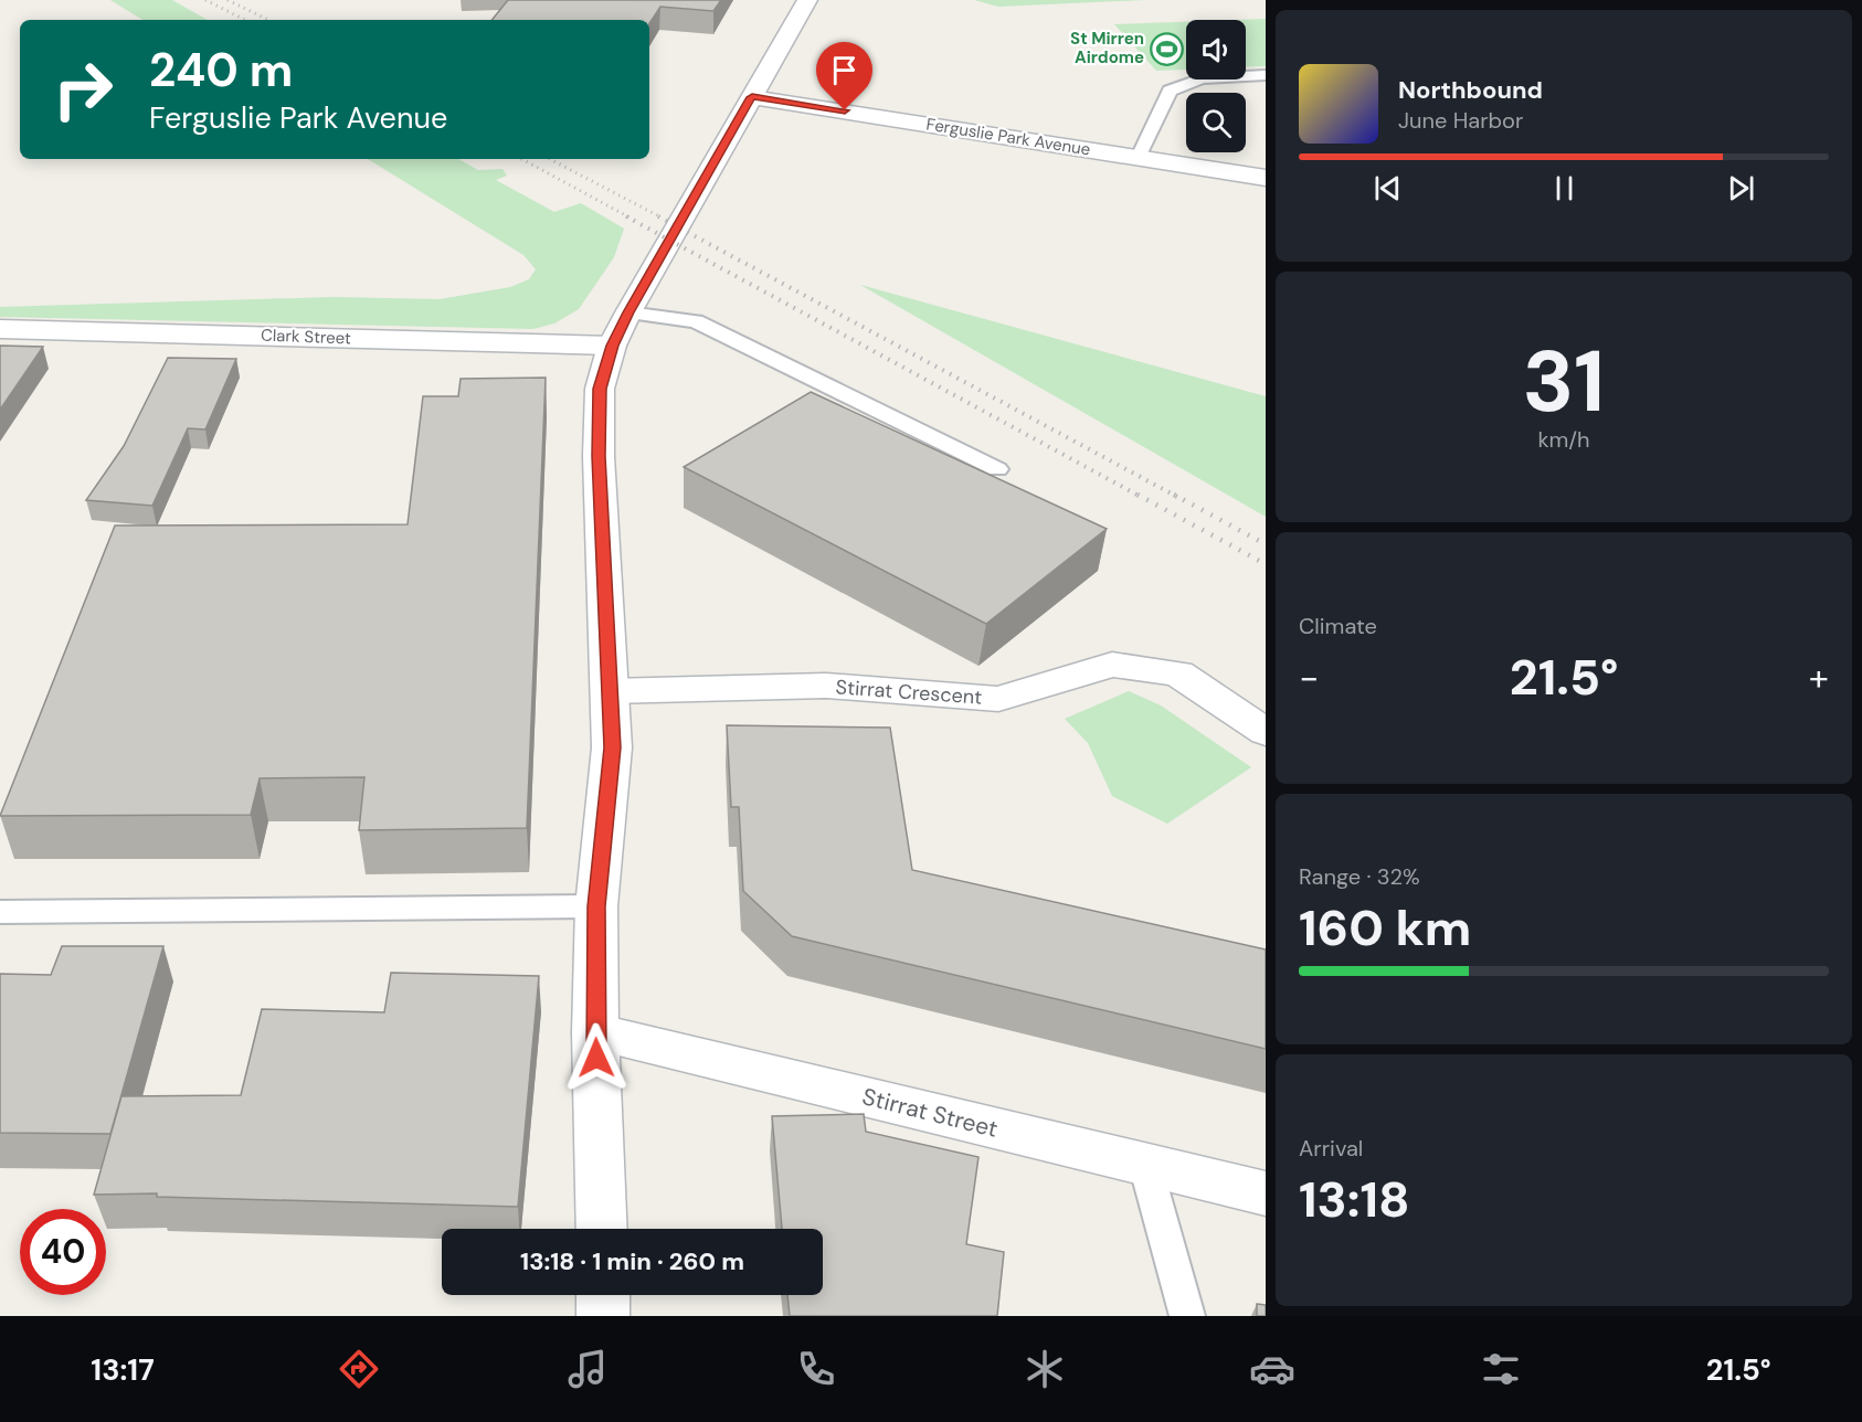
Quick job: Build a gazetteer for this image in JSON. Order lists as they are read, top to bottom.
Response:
{
  "streets": {
    "street": [
      "Ferguslie Park Avenue",
      "Clark Street",
      "Stirrat Crescent",
      "Stirrat Street"
    ]
  },
  "places": {
    "sports": ["St Mirren Airdome"]
  },
  "page": {
    "turn": ["240 m", "Ferguslie Park Avenue"],
    "song": ["Northbound", "June Harbor"],
    "tile": [
      ["31", "km/h"],
      "Climate",
      ["Range · 32%", "160 km"],
      ["Arrival", "13:18"]
    ],
    "heat": ["−", "21.5°", "+"],
    "limit": "40",
    "trip": "13:18 · 1 min · 260 m",
    "tabs": ["13:17", "21.5°"]
  }
}
